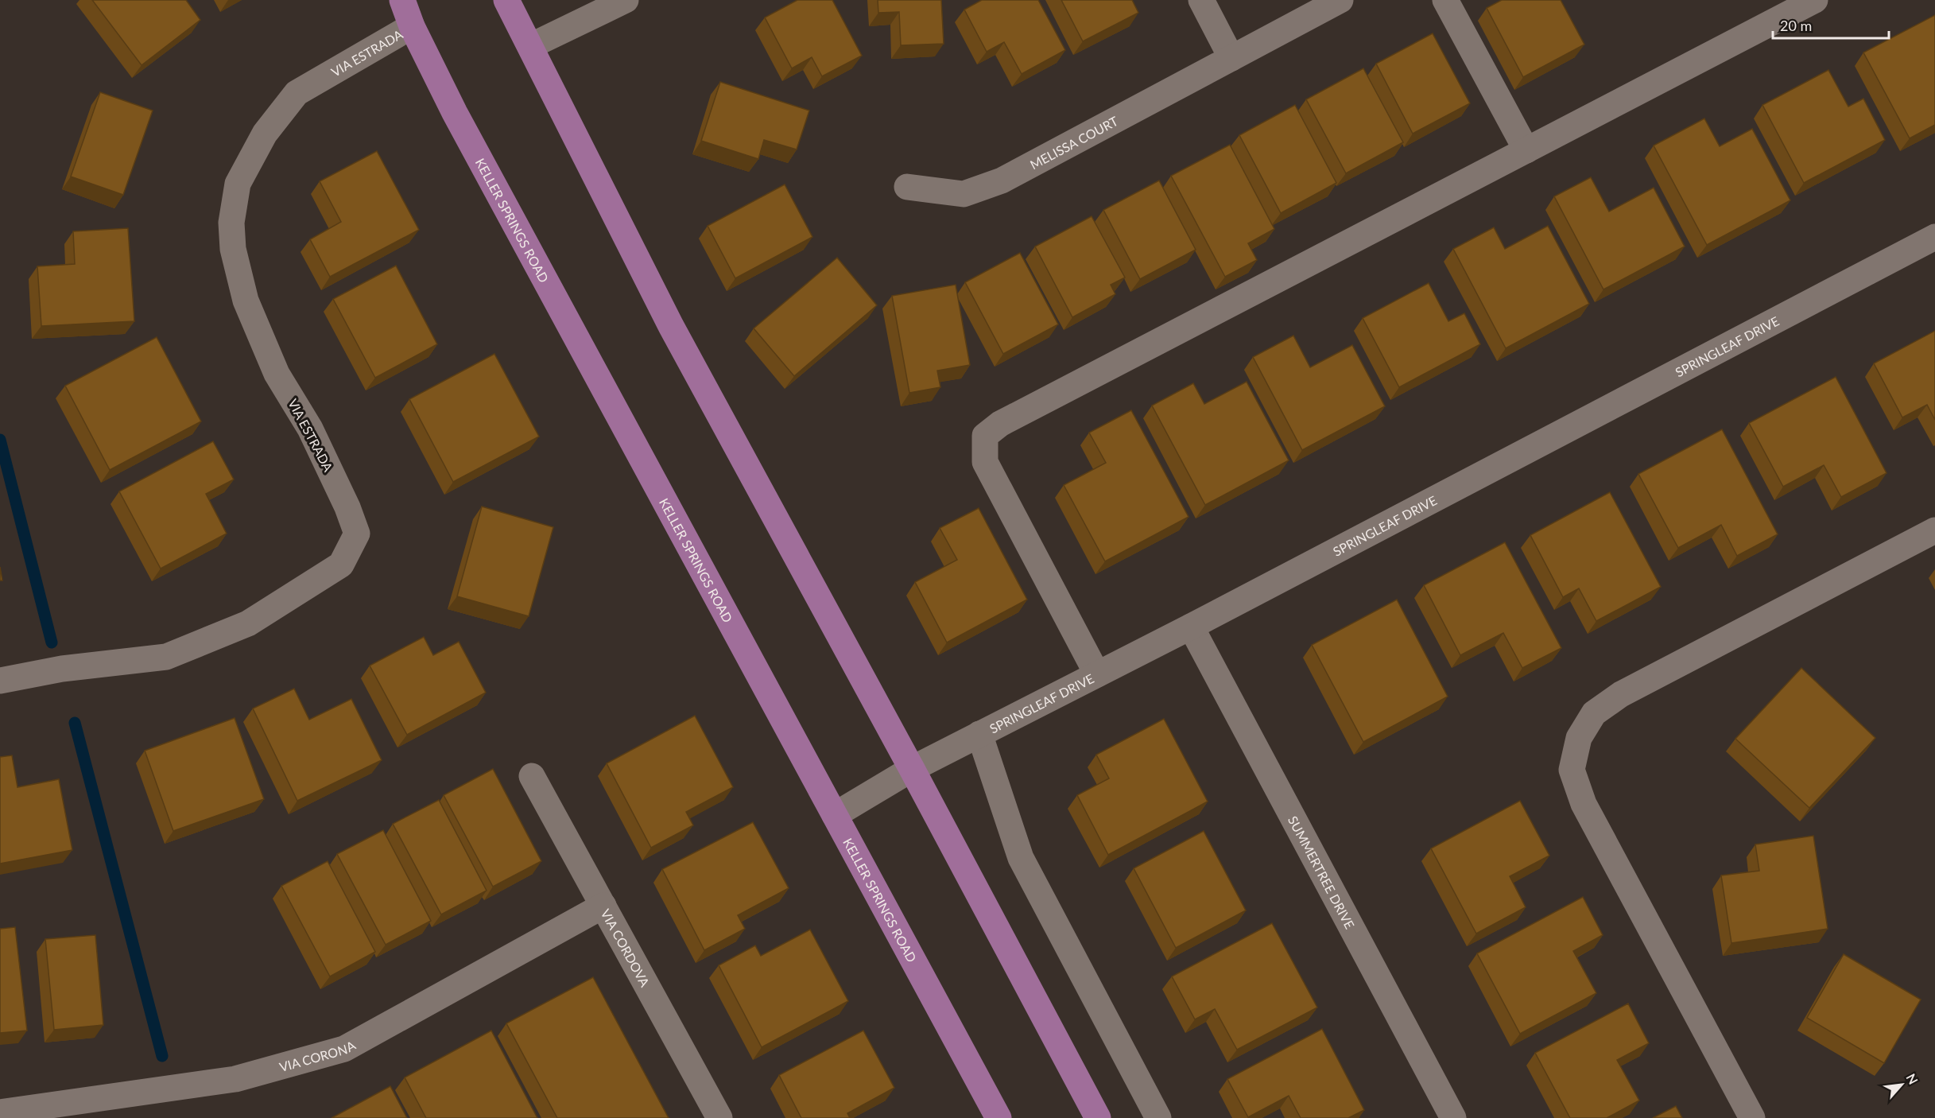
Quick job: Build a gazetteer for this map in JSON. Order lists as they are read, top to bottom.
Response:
{
  "streets": {
    "main road": ["KELLER SPRINGS ROAD"],
    "street": [
      "VIA ESTRADA",
      "MELISSA COURT",
      "SPRINGLEAF DRIVE",
      "SUMMERTREE DRIVE",
      "VIA CORDOVA",
      "VIA CORONA"
    ]
  },
  "crossings": [
    ["VIA ESTRADA", "KELLER SPRINGS ROAD"],
    ["KELLER SPRINGS ROAD", "SPRINGLEAF DRIVE"],
    ["SPRINGLEAF DRIVE", "SUMMERTREE DRIVE"],
    ["VIA CORDOVA", "VIA CORONA"]
  ],
  "scale_bar": "20 m",
  "north": "top right"
}
